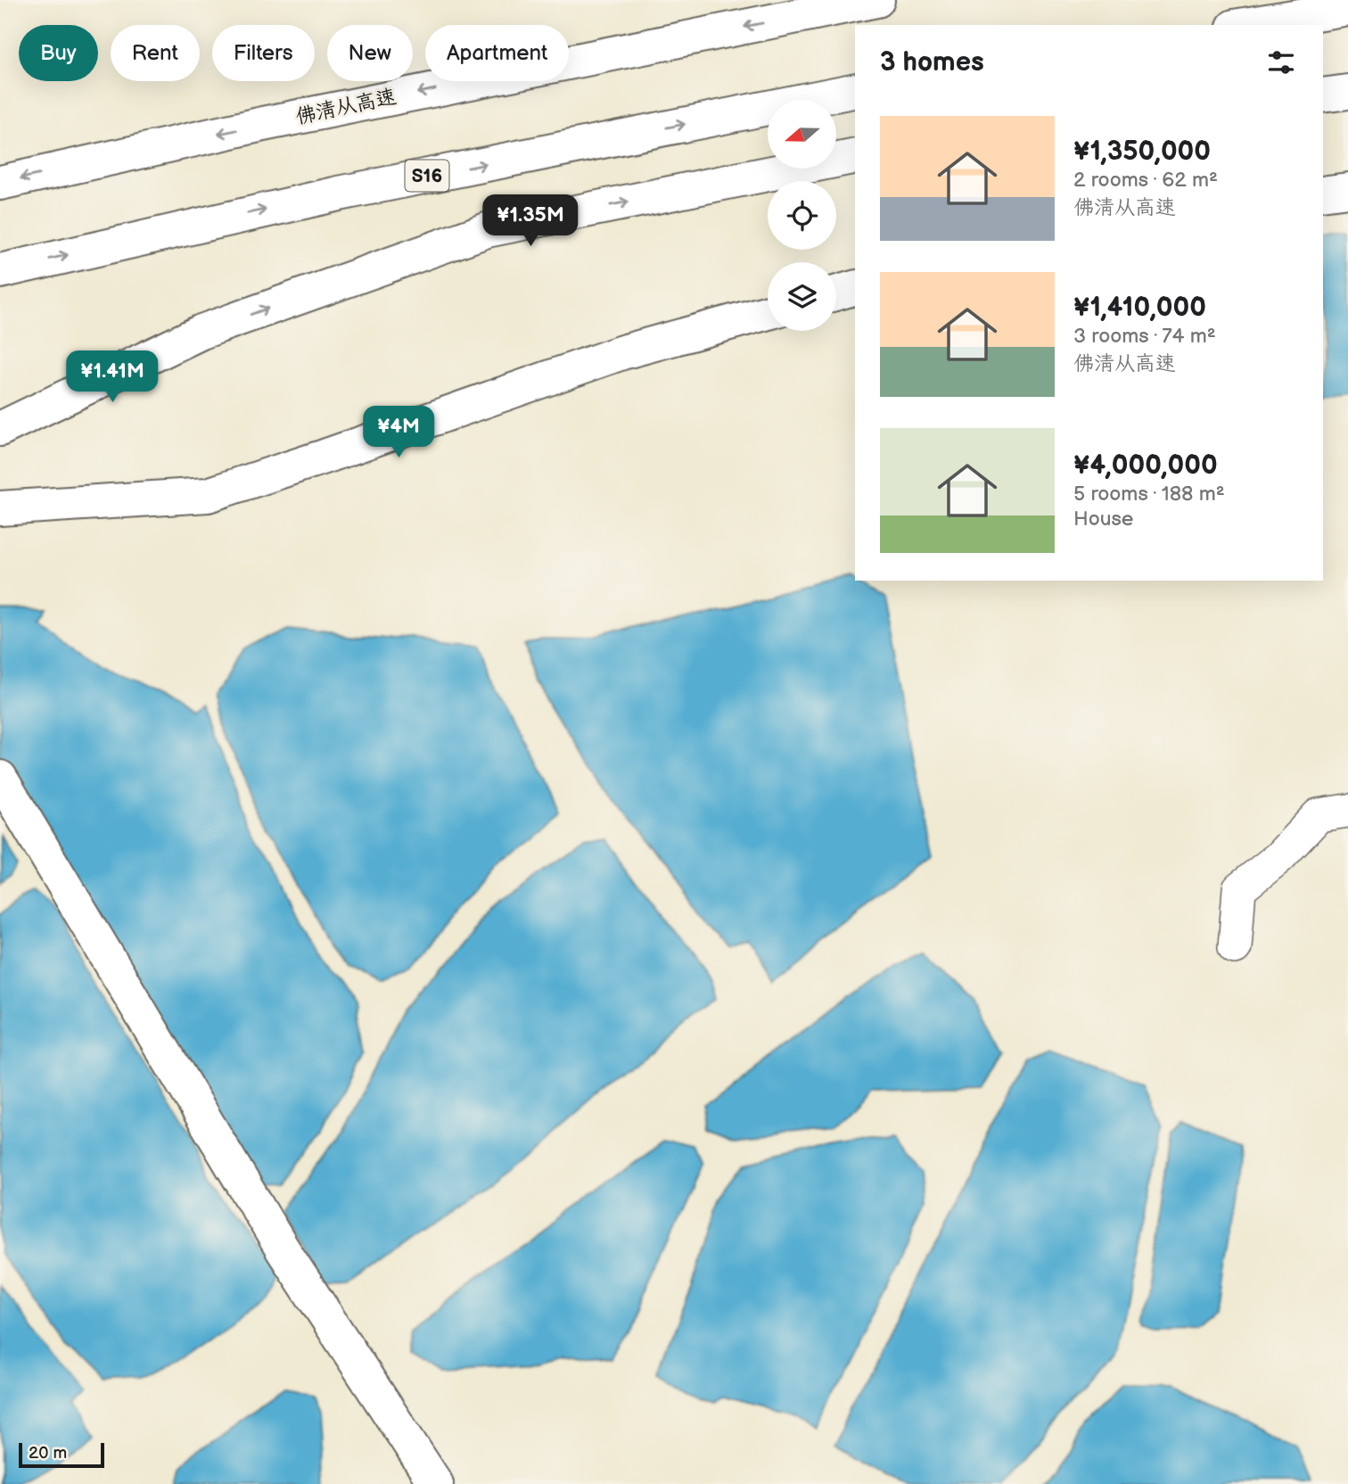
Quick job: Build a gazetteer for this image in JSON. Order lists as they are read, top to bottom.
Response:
{
  "streets": {
    "main road": ["佛清从高速", "S16"]
  },
  "scale_bar": "20 m",
  "north": "left",
  "page": {
    "chip": [
      "Buy",
      "Rent",
      "Filters",
      "New",
      "Apartment"
    ],
    "heading": "3 homes",
    "list": [
      {
        "name": "¥1,350,000",
        "note": "2 rooms · 62 m² · 佛清从高速"
      },
      {
        "name": "¥1,410,000",
        "note": "3 rooms · 74 m² · 佛清从高速"
      },
      {
        "name": "¥4,000,000",
        "note": "5 rooms · 188 m² · House"
      }
    ],
    "price": ["¥1.35M", "¥1.41M", "¥4M"],
    "scale": "20 m"
  }
}
